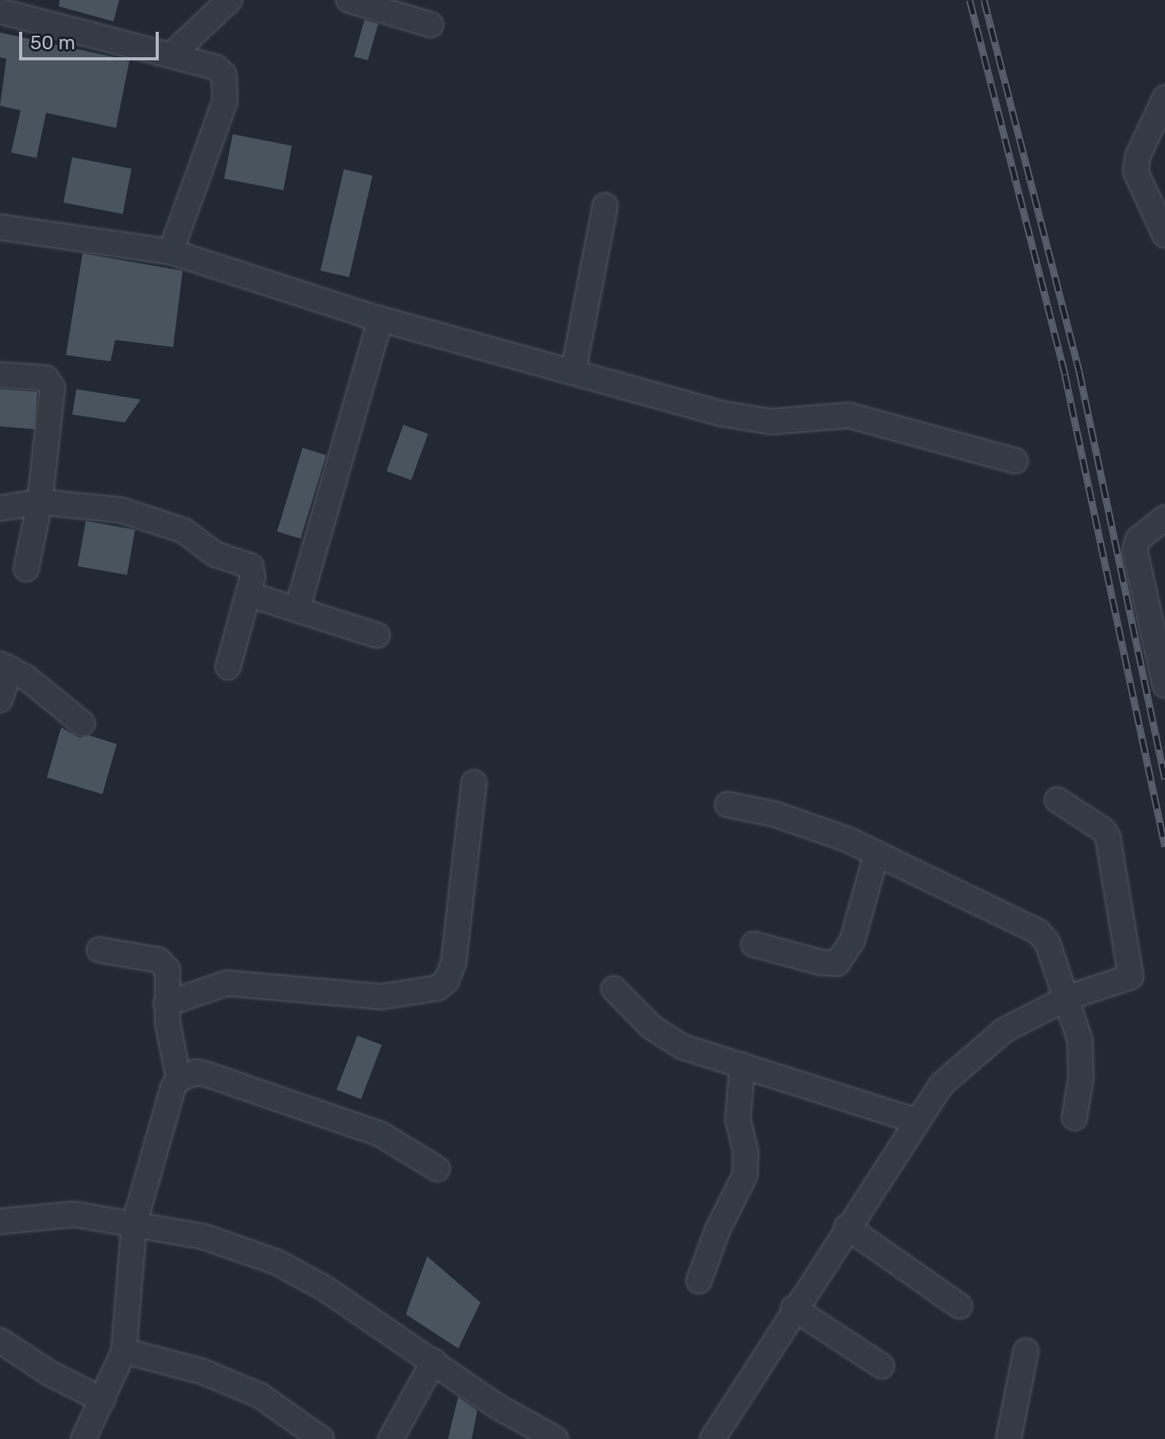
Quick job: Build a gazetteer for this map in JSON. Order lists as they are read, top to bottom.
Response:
{
  "scale_bar": "50 m"
}
